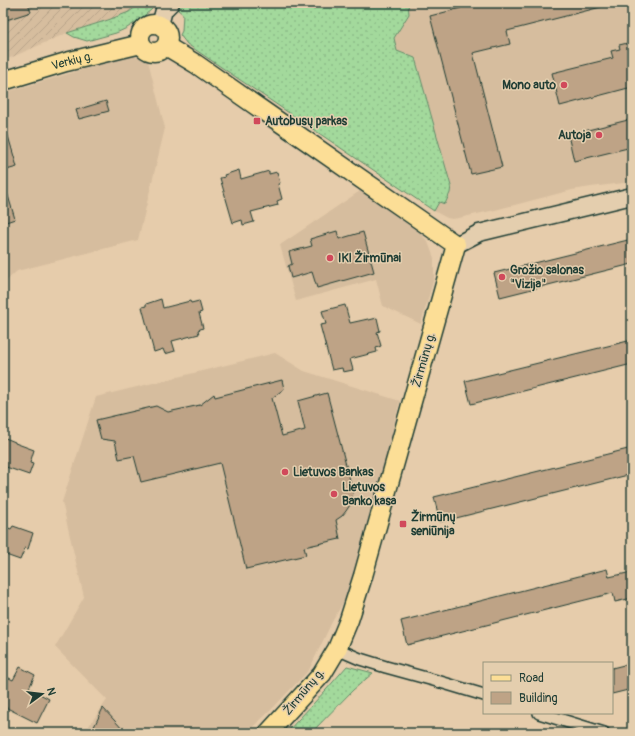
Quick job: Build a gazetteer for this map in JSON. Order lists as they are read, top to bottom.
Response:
{
  "streets": {
    "main road": ["Verkių g.", "Žirmūnų g."]
  },
  "places": {
    "other": [
      "Mono auto",
      "Autoja",
      "IKI Žirmūnai",
      "Grožio salonas \"Vizija\"",
      "Lietuvos Bankas",
      "Lietuvos Banko kasa"
    ],
    "transit": ["Autobusų parkas", "Žirmūnų seniūnija"]
  },
  "legend": ["Road", "Building"],
  "north": "right"
}
